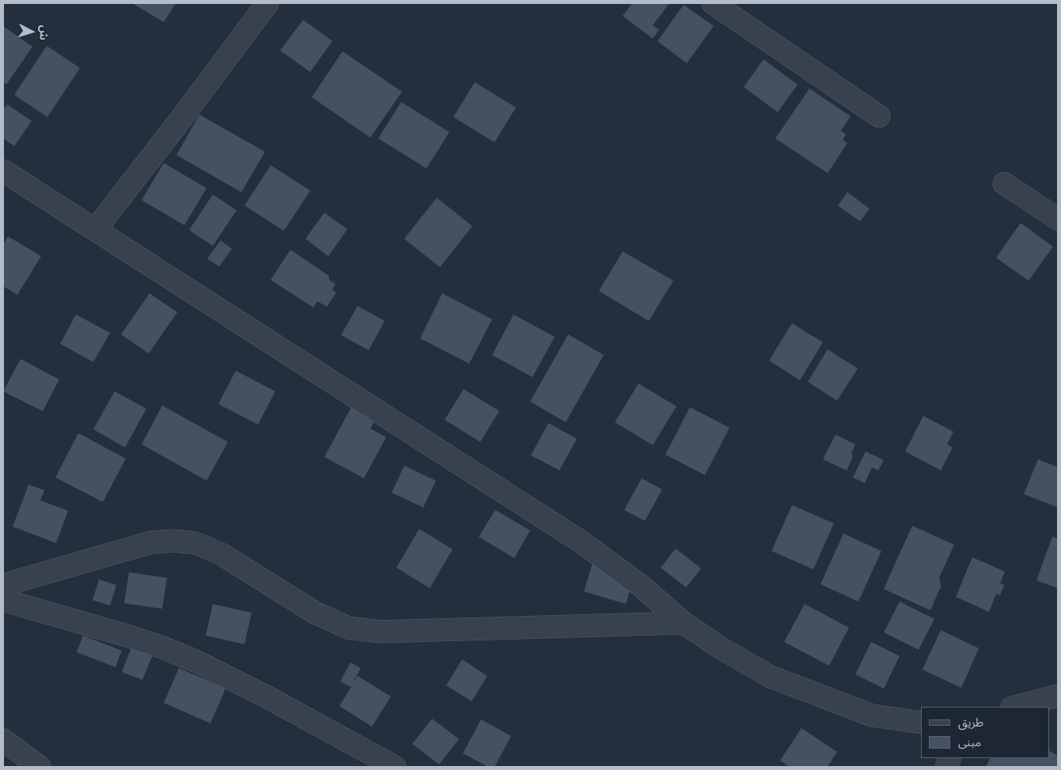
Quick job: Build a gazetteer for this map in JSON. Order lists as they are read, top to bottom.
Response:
{
  "legend": ["طريق", "مبنى"],
  "north": "right"
}
